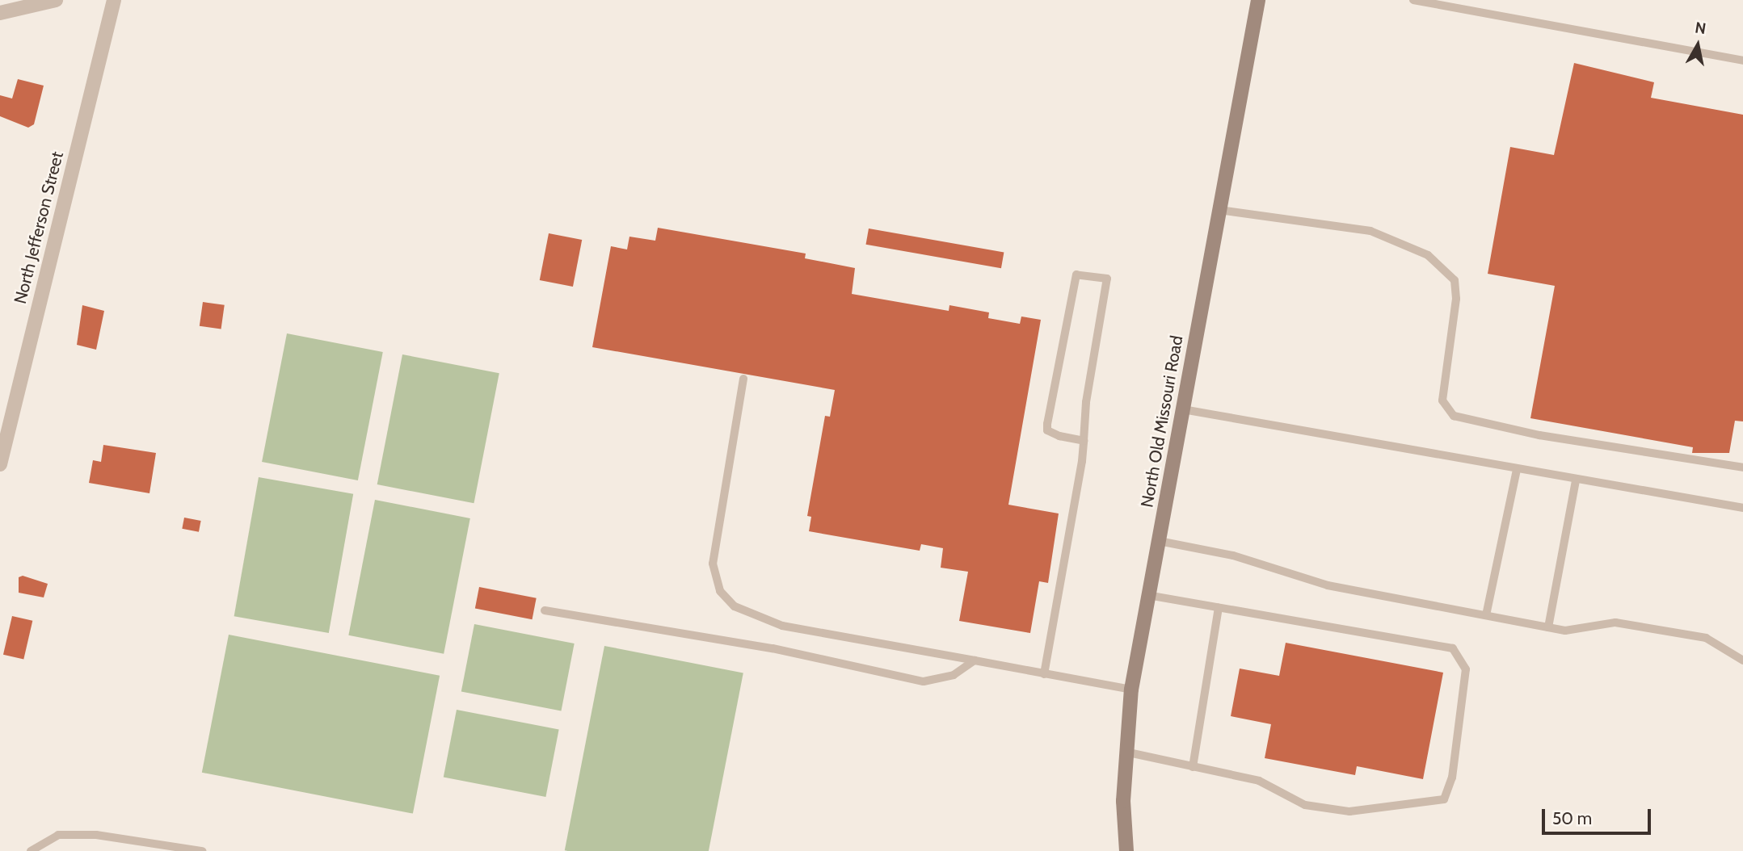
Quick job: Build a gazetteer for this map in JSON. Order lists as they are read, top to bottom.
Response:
{
  "streets": {
    "main road": ["North Old Missouri Road"],
    "street": ["North Jefferson Street"]
  },
  "scale_bar": "50 m",
  "north": "top"
}
